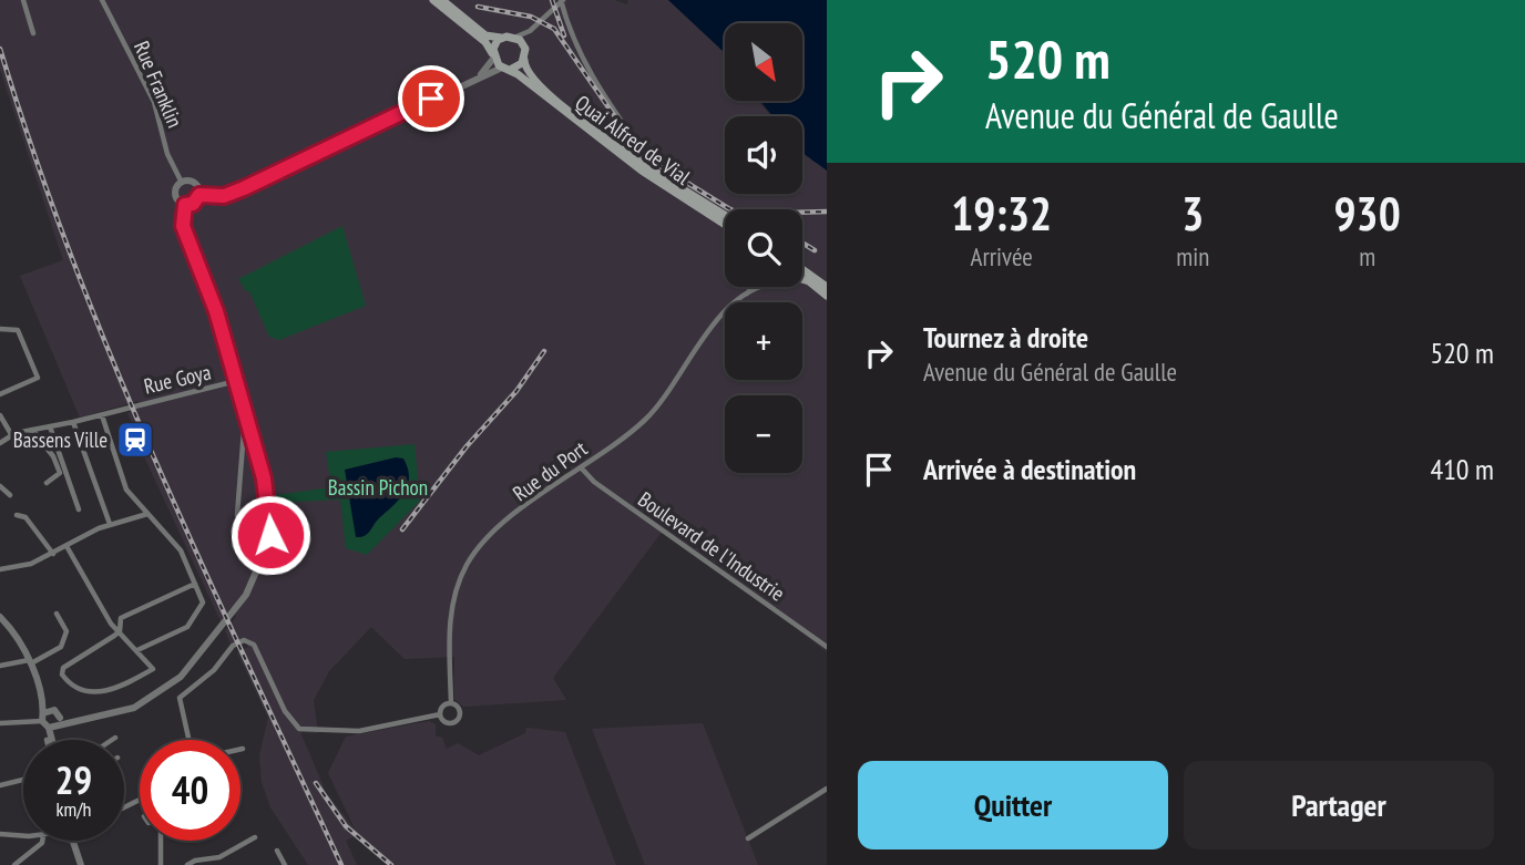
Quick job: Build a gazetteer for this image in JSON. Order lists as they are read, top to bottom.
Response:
{
  "streets": {
    "main road": ["Quai Alfred de Vial"],
    "street": [
      "Rue Franklin",
      "Rue Goya",
      "Rue du Port",
      "Boulevard de l'Industrie"
    ]
  },
  "crossings": [
    ["Rue du Port", "Boulevard de l'Industrie"]
  ],
  "parks": ["Bassin Pichon"],
  "places": {
    "station": ["Bassens Ville"]
  },
  "north": "bottom right",
  "page": {
    "turn": ["520 m", "Avenue du Général de Gaulle"],
    "map_buttons": ["+", "−"],
    "eta": [
      "19:32",
      "Arrivée",
      "3",
      "min",
      "930",
      "m"
    ],
    "list": [
      {
        "name": "Tournez à droite",
        "note": "Avenue du Général de Gaulle",
        "value": "520 m"
      },
      {
        "name": "Arrivée à destination",
        "value": "410 m"
      }
    ],
    "speed": "29 km/h",
    "limit": "40",
    "buttons": ["Quitter", "Partager"]
  }
}
